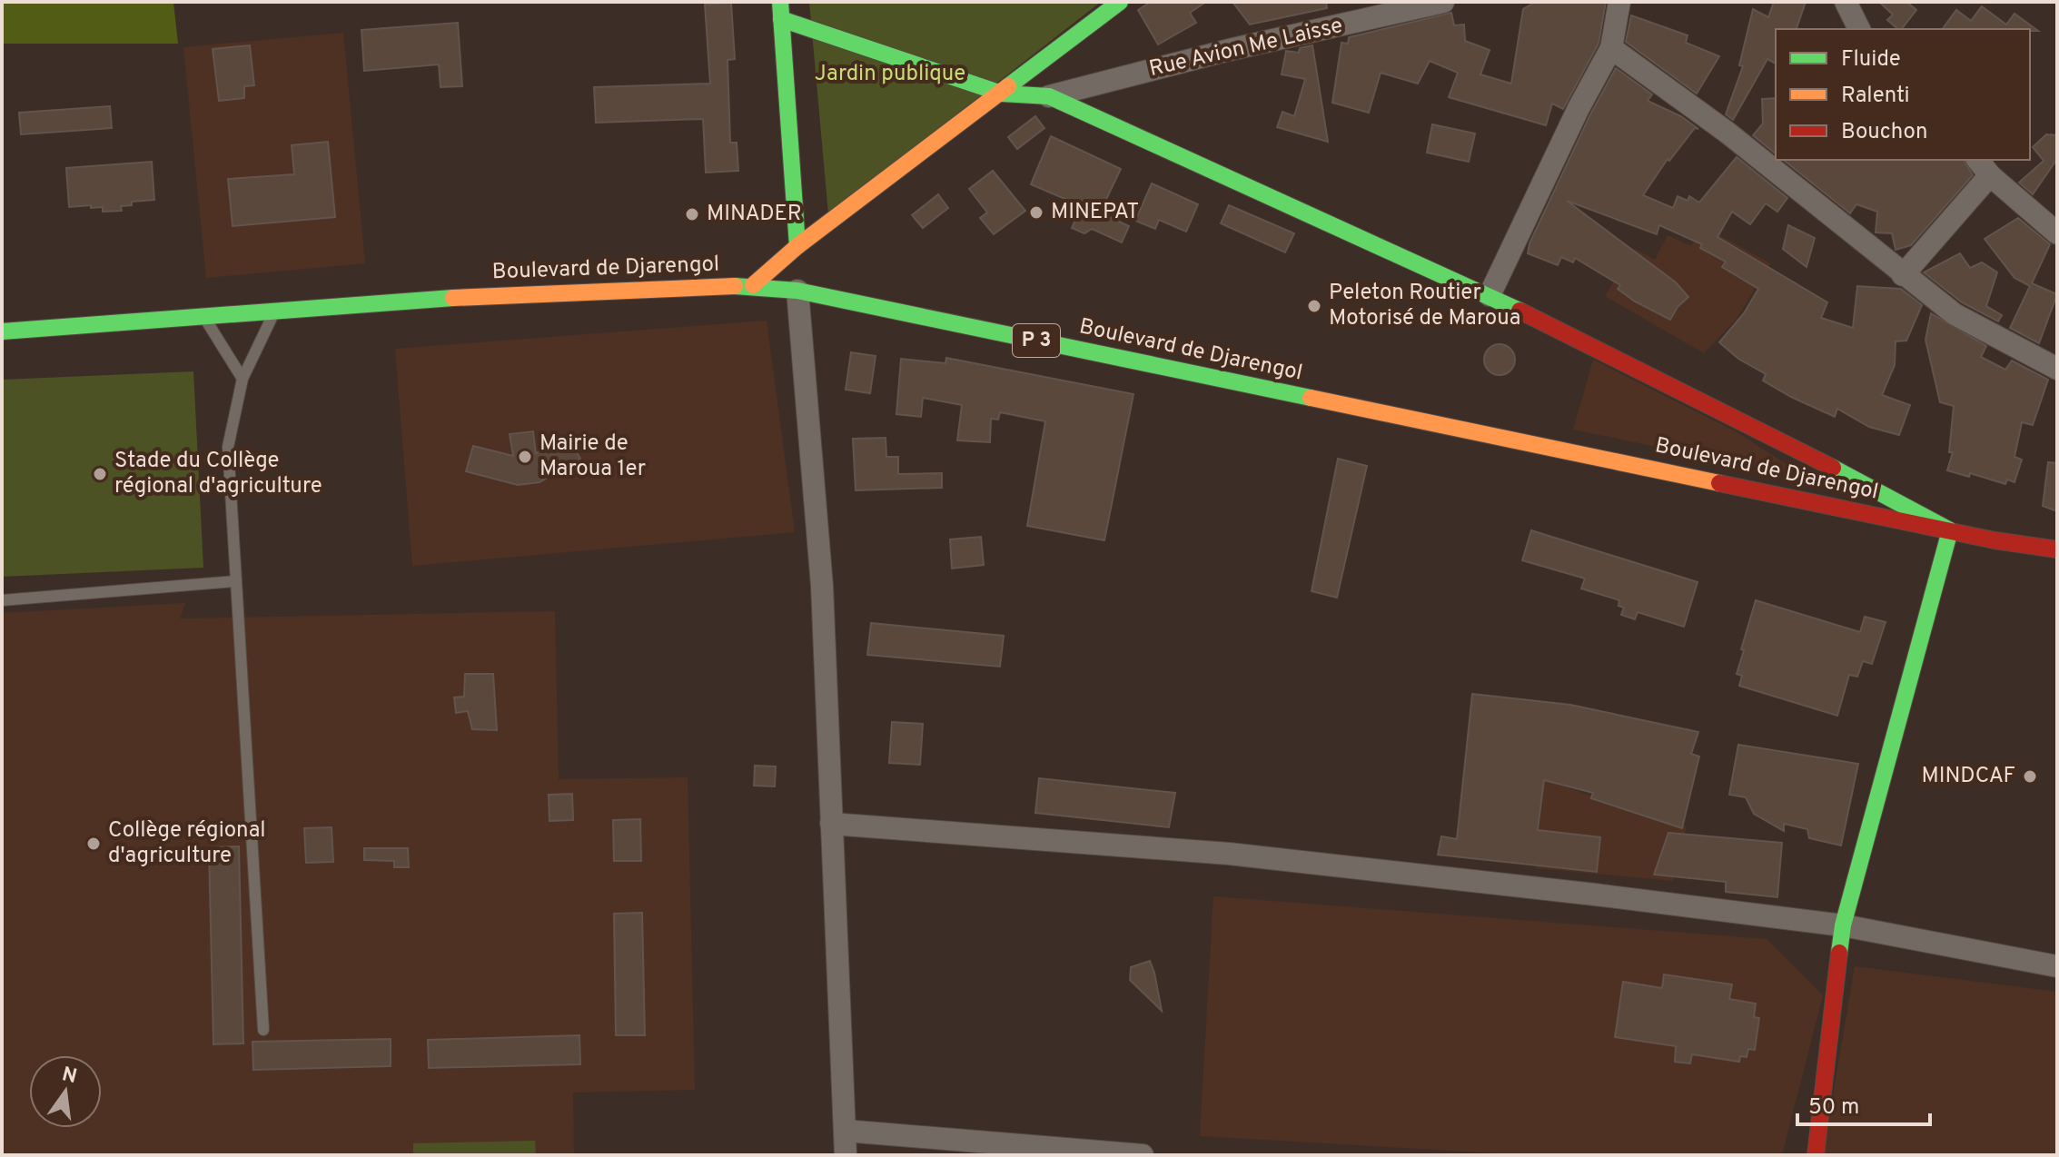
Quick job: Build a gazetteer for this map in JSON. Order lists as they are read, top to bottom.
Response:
{
  "streets": {
    "main road": ["Boulevard de Djarengol", "P 3"],
    "street": ["Rue Avion Me Laisse"]
  },
  "parks": ["Jardin publique"],
  "places": [
    "MINEPAT",
    "MINADER",
    "Peleton Routier Motorisé de Maroua",
    "Mairie de Maroua 1er",
    "Stade du Collège régional d'agriculture",
    "MINDCAF",
    "Collège régional d'agriculture"
  ],
  "legend": ["Fluide", "Ralenti", "Bouchon"],
  "scale_bar": "50 m",
  "north": "top"
}
